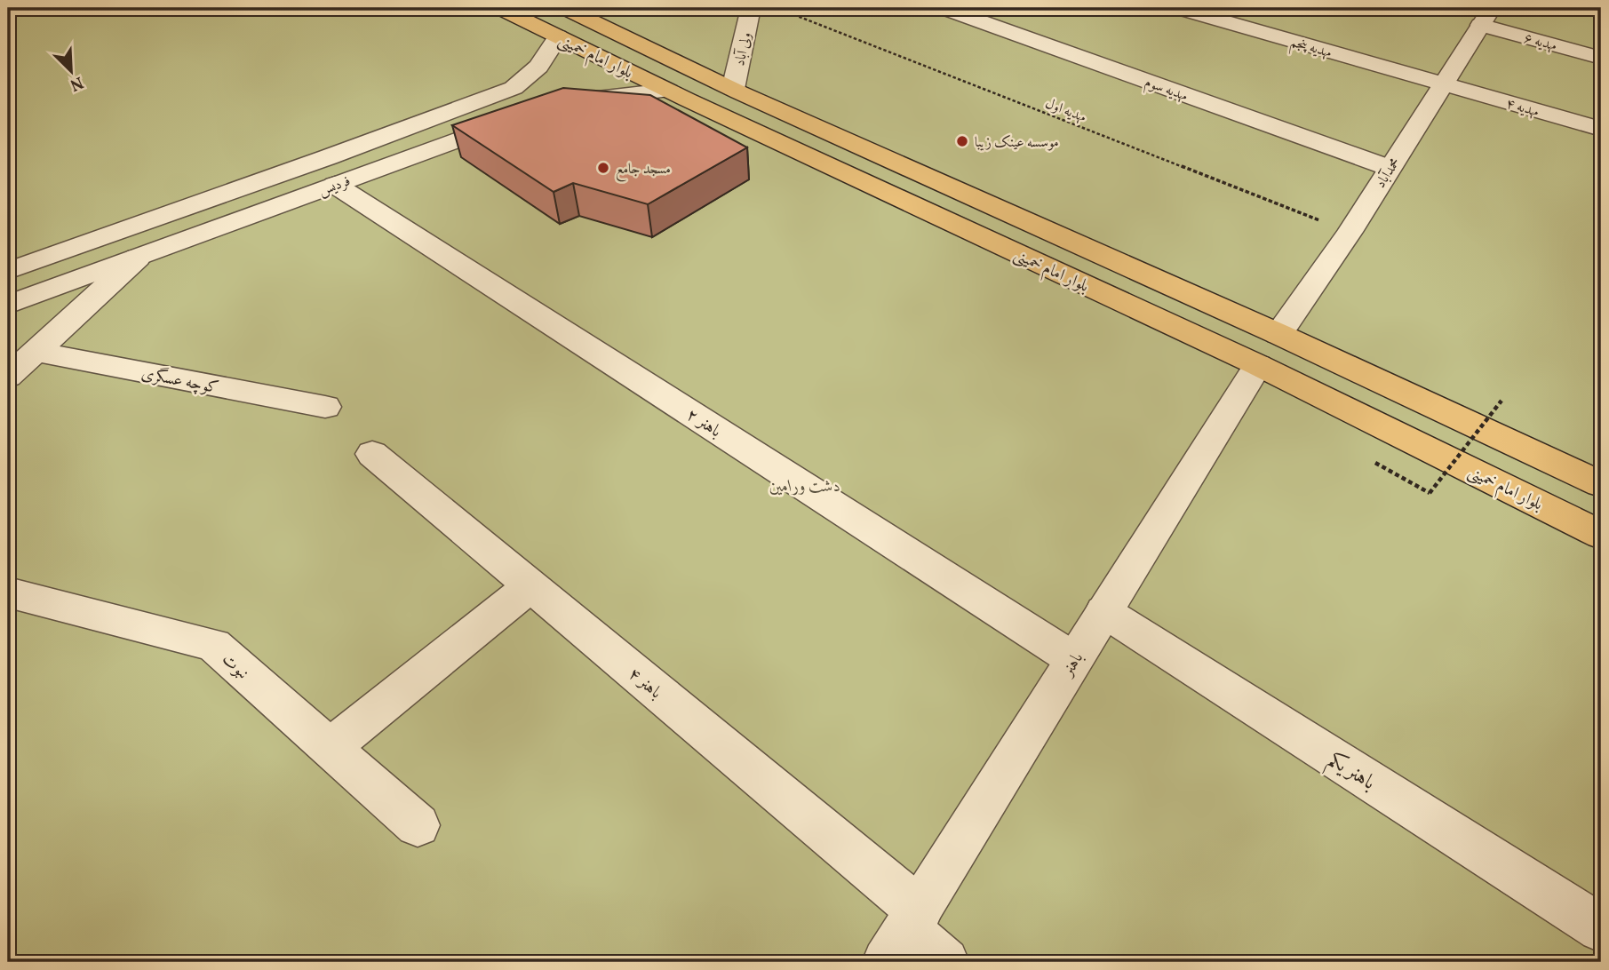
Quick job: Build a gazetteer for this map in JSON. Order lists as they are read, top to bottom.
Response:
{
  "streets": {
    "main road": ["بلوار امام خمینی"],
    "street": [
      "مهدیه ۶",
      "مهدیه پنجم",
      "ولی آباد",
      "مهدیه سوم",
      "مهدیه ۴",
      "محمدآباد",
      "فردیس",
      "کوچه عسگری",
      "باهنر ۲",
      "باهنر",
      "نبوت",
      "باهنر ۴",
      "باهنر یکم"
    ],
    "path": ["مهدیه اول"]
  },
  "crossings": [
    ["مهدیه ۶", "محمدآباد"],
    ["مهدیه پنجم", "مهدیه ۴"],
    ["مهدیه پنجم", "محمدآباد"],
    ["ولی آباد", "بلوار امام خمینی"],
    ["بلوار امام خمینی", "محمدآباد"],
    ["بلوار امام خمینی", "فردیس"],
    ["بلوار امام خمینی", "باهنر"],
    ["مهدیه سوم", "محمدآباد"],
    ["مهدیه ۴", "محمدآباد"],
    ["مهدیه اول", "محمدآباد"],
    ["محمدآباد", "باهنر"],
    ["فردیس", "باهنر ۲"],
    ["باهنر ۲", "باهنر"],
    ["باهنر", "باهنر ۴"],
    ["باهنر", "باهنر یکم"]
  ],
  "parks": ["دشت ورامین"],
  "places": ["موسسه عینک زیبا", "مسجد جامع"],
  "north": "bottom right"
}
